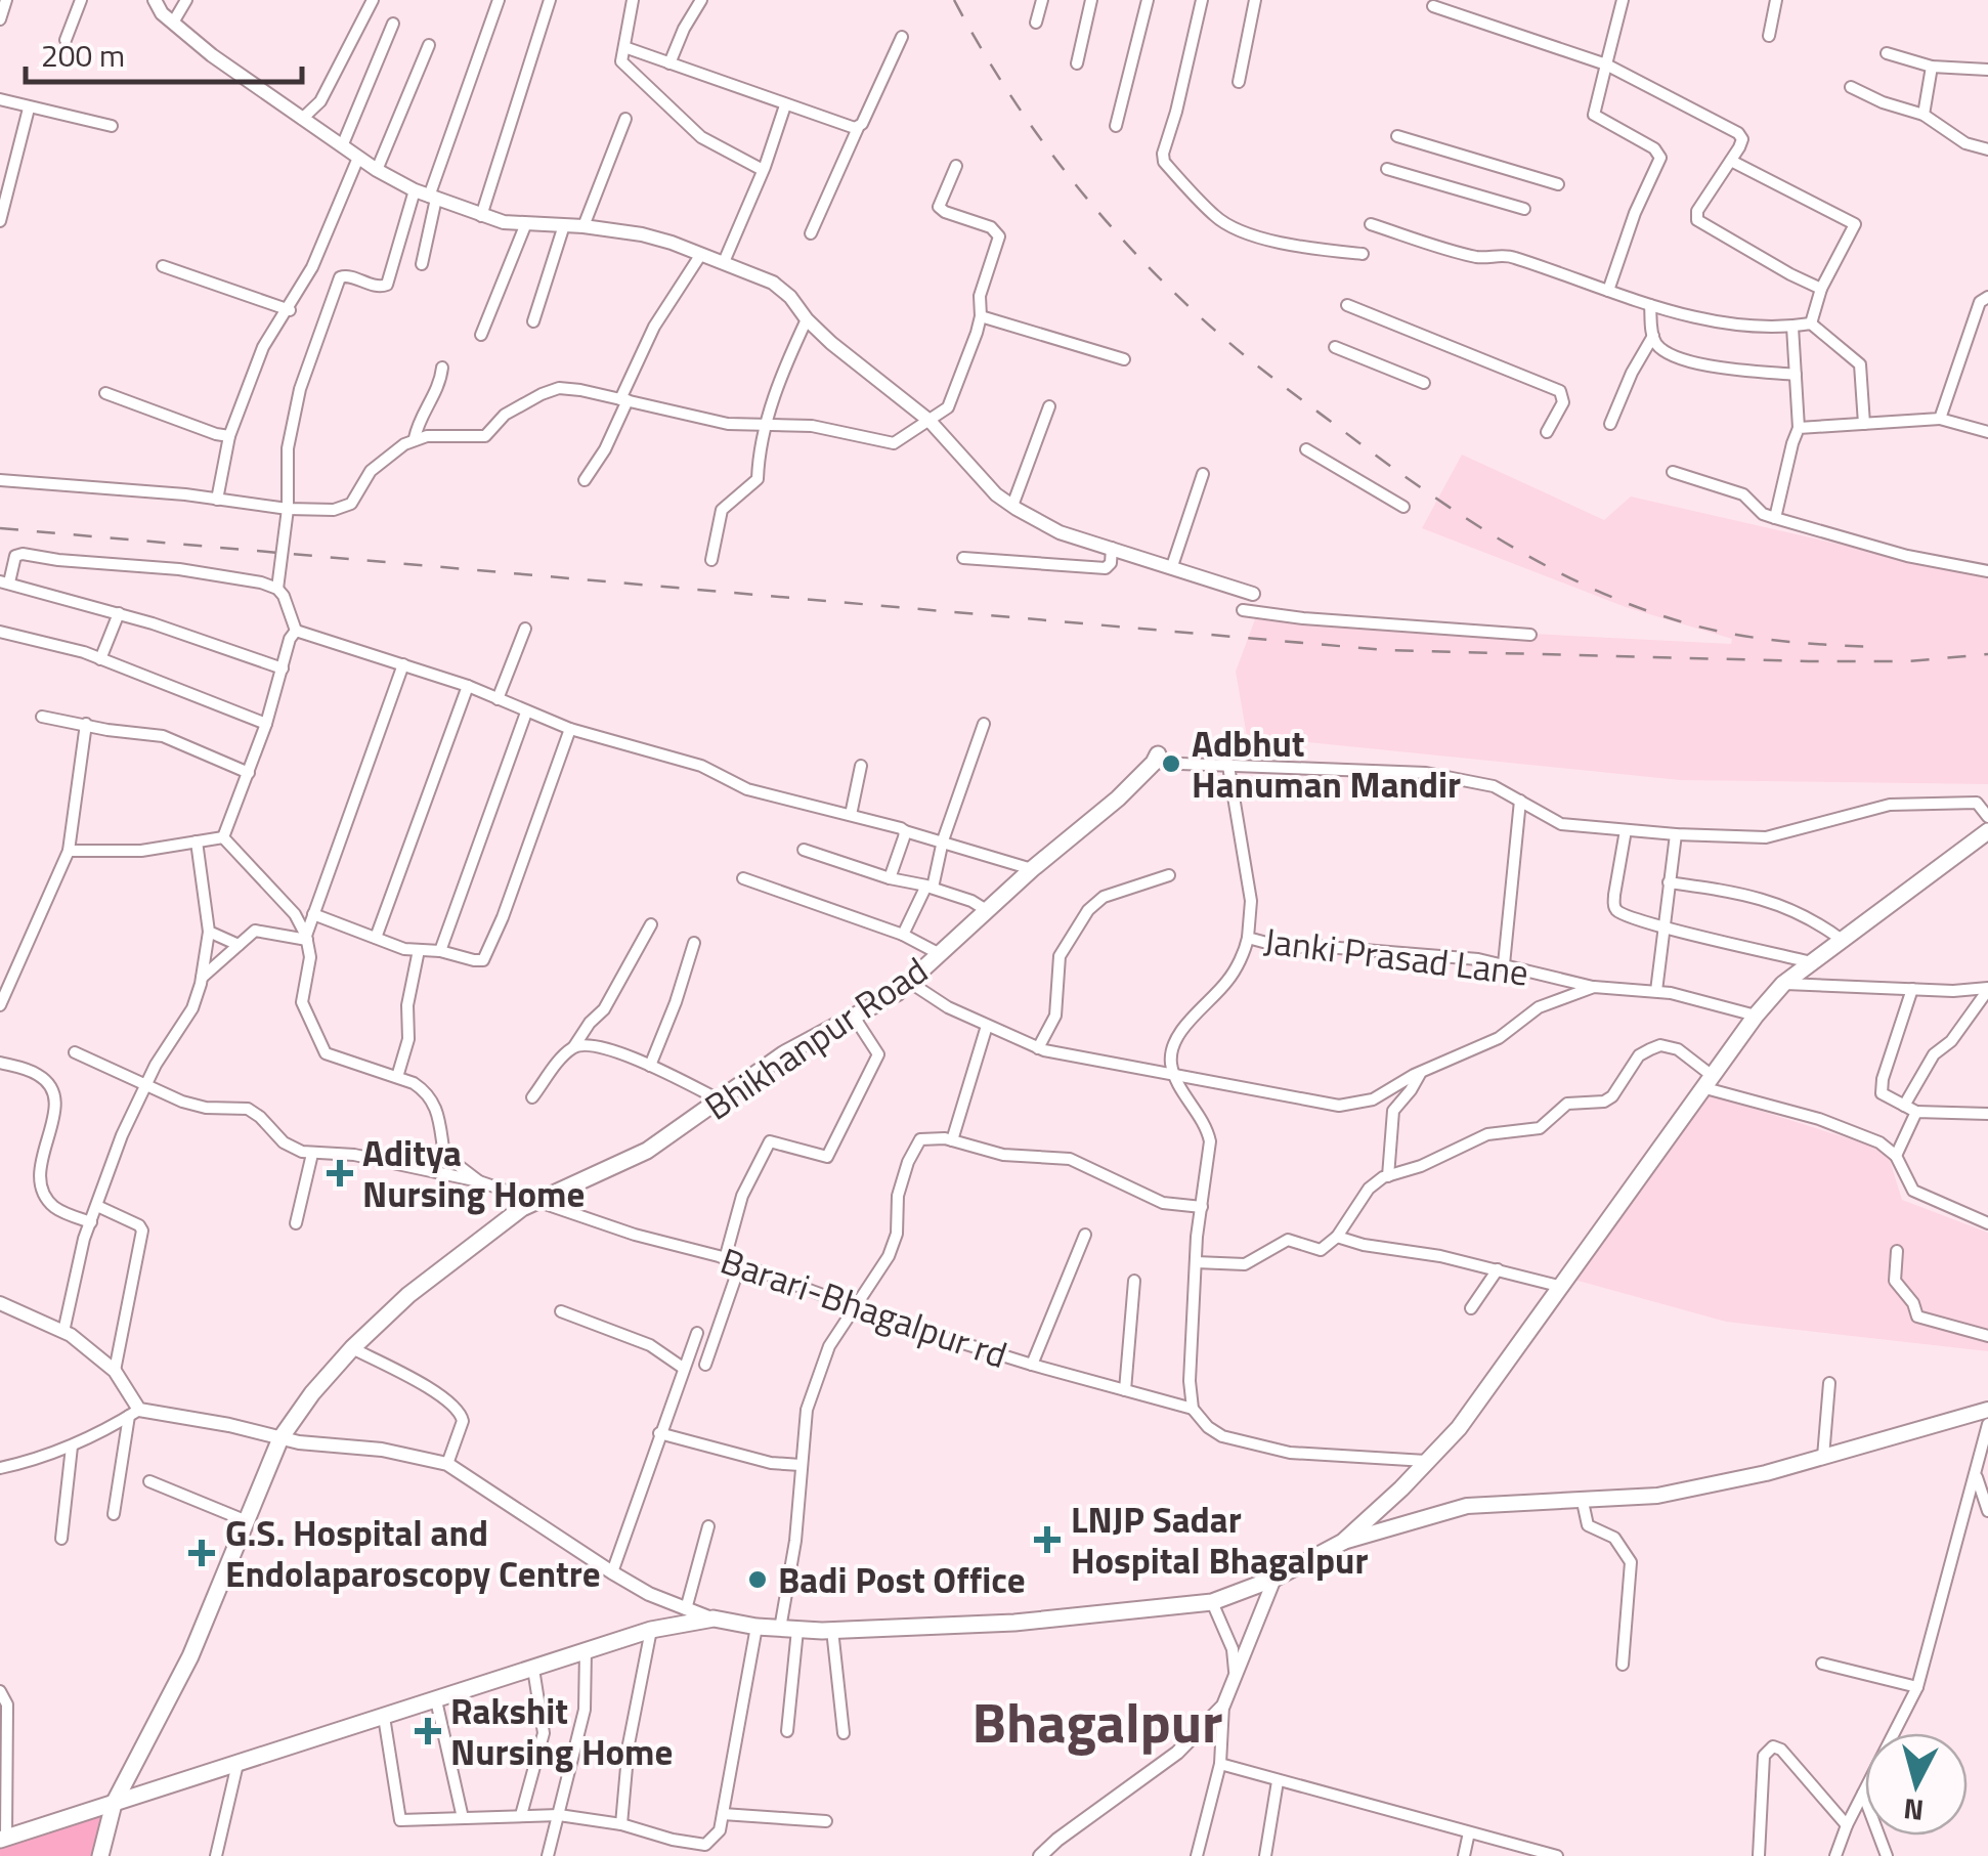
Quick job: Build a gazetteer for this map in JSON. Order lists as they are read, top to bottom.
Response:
{
  "streets": {
    "main road": ["Bhikhanpur Road"],
    "street": ["Janki Prasad Lane", "Barari-Bhagalpur rd"]
  },
  "crossings": [
    ["Bhikhanpur Road", "Barari-Bhagalpur rd"]
  ],
  "districts": ["Bhagalpur"],
  "places": {
    "other": ["Adbhut Hanuman Mandir", "Badi Post Office"],
    "health": [
      "Aditya Nursing Home",
      "LNJP Sadar Hospital Bhagalpur",
      "G.S. Hospital and Endolaparoscopy Centre",
      "Rakshit Nursing Home"
    ]
  },
  "scale_bar": "200 m",
  "north": "bottom"
}
